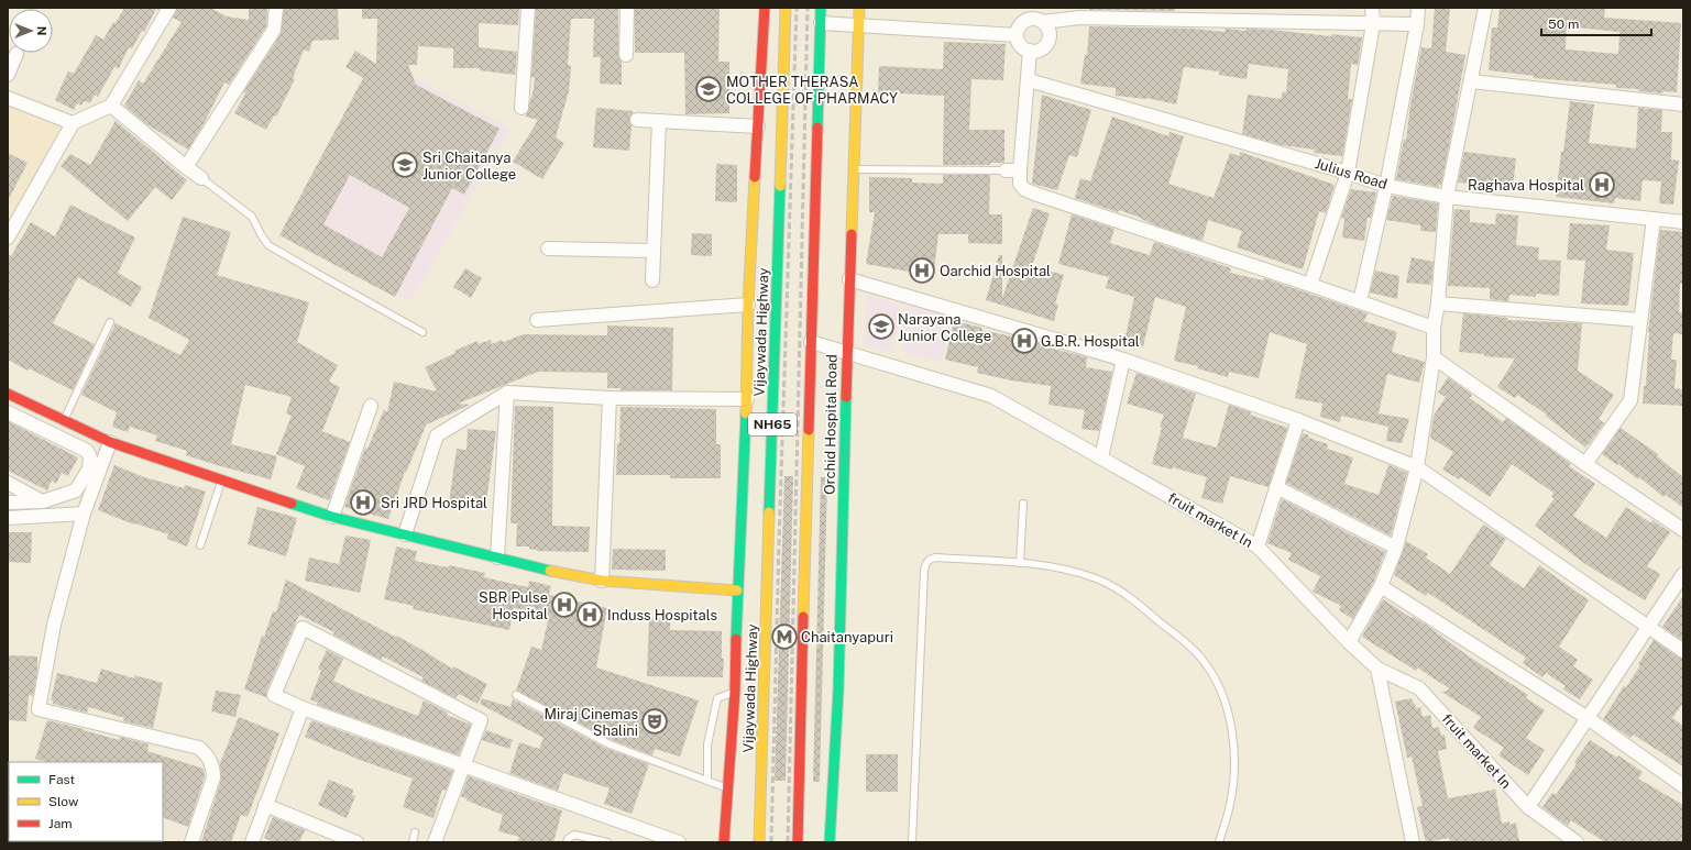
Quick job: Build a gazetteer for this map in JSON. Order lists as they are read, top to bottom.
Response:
{
  "streets": {
    "main road": ["Vijaywada Highway", "NH65", "Orchid Hospital Road"],
    "street": ["Julius Road", "fruit market ln"]
  },
  "crossings": [
    ["NH65", "fruit market ln"],
    ["Orchid Hospital Road", "fruit market ln"]
  ],
  "places": {
    "school or university": ["MOTHER THERASA COLLEGE OF PHARMACY", "Sri Chaitanya Junior College", "Narayana Junior College"],
    "hospital": [
      "Raghava Hospital",
      "Oarchid Hospital",
      "G.B.R. Hospital",
      "Sri JRD Hospital",
      "SBR Pulse Hospital",
      "Induss Hospitals"
    ],
    "metro station": ["Chaitanyapuri"],
    "theatre": ["Miraj Cinemas Shalini"]
  },
  "legend": ["Fast", "Slow", "Jam"],
  "scale_bar": "50 m",
  "north": "right"
}
